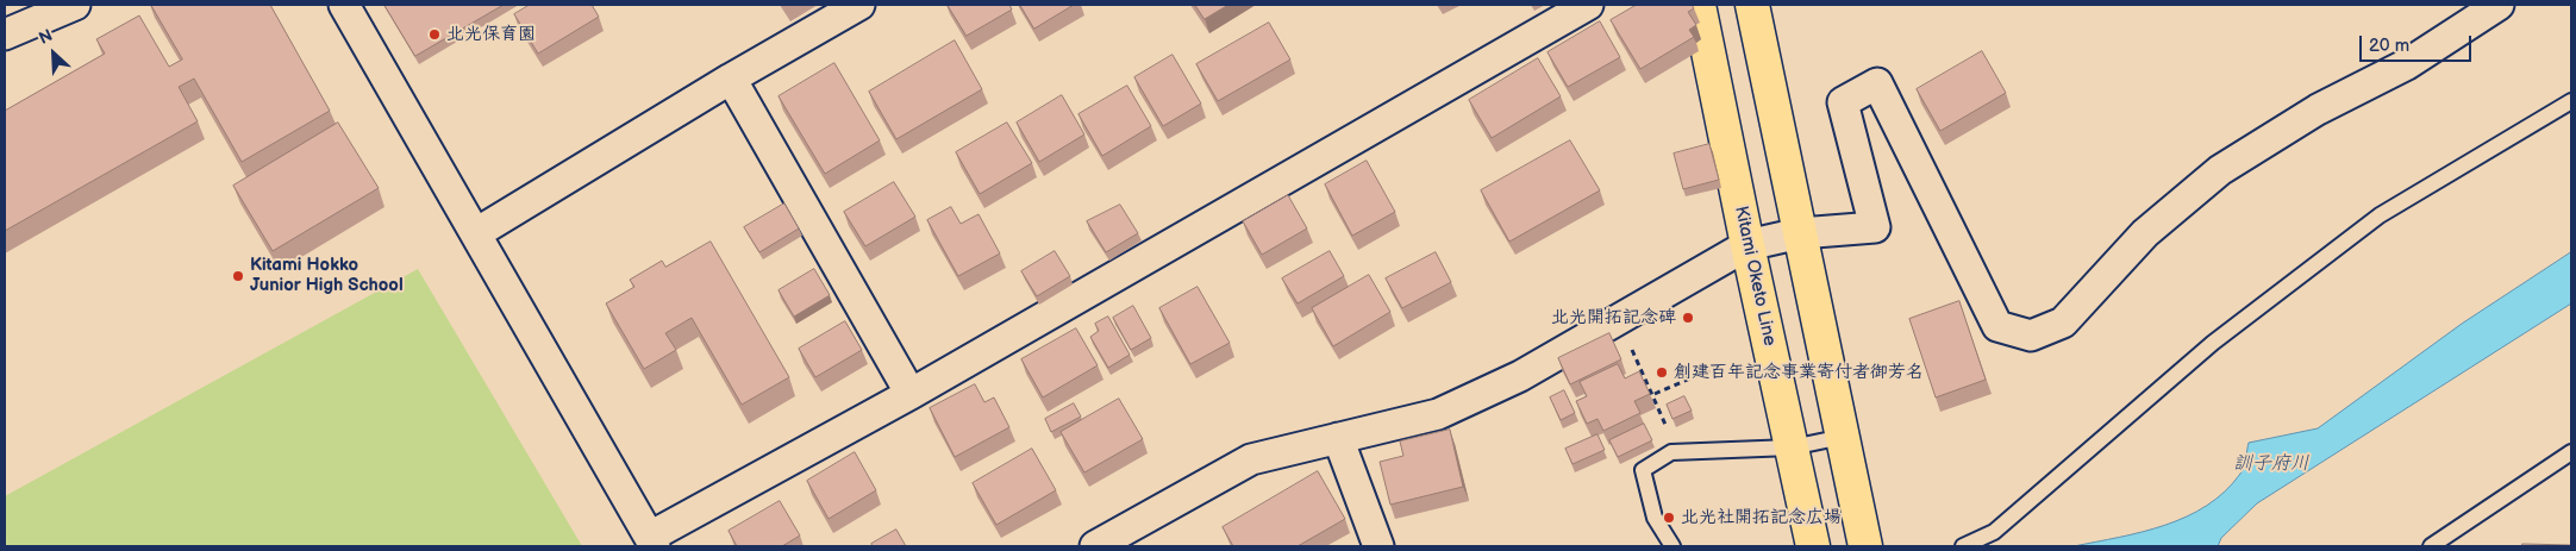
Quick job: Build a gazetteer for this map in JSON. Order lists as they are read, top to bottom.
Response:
{
  "streets": {
    "main road": ["Kitami Oketo Line"]
  },
  "water": ["訓子府川"],
  "places": [
    "北光保育園",
    "Kitami Hokko Junior High School",
    "北光開拓記念碑",
    "創建百年記念事業寄付者御芳名",
    "北光社開拓記念広場"
  ],
  "scale_bar": "20 m",
  "north": "top left"
}
